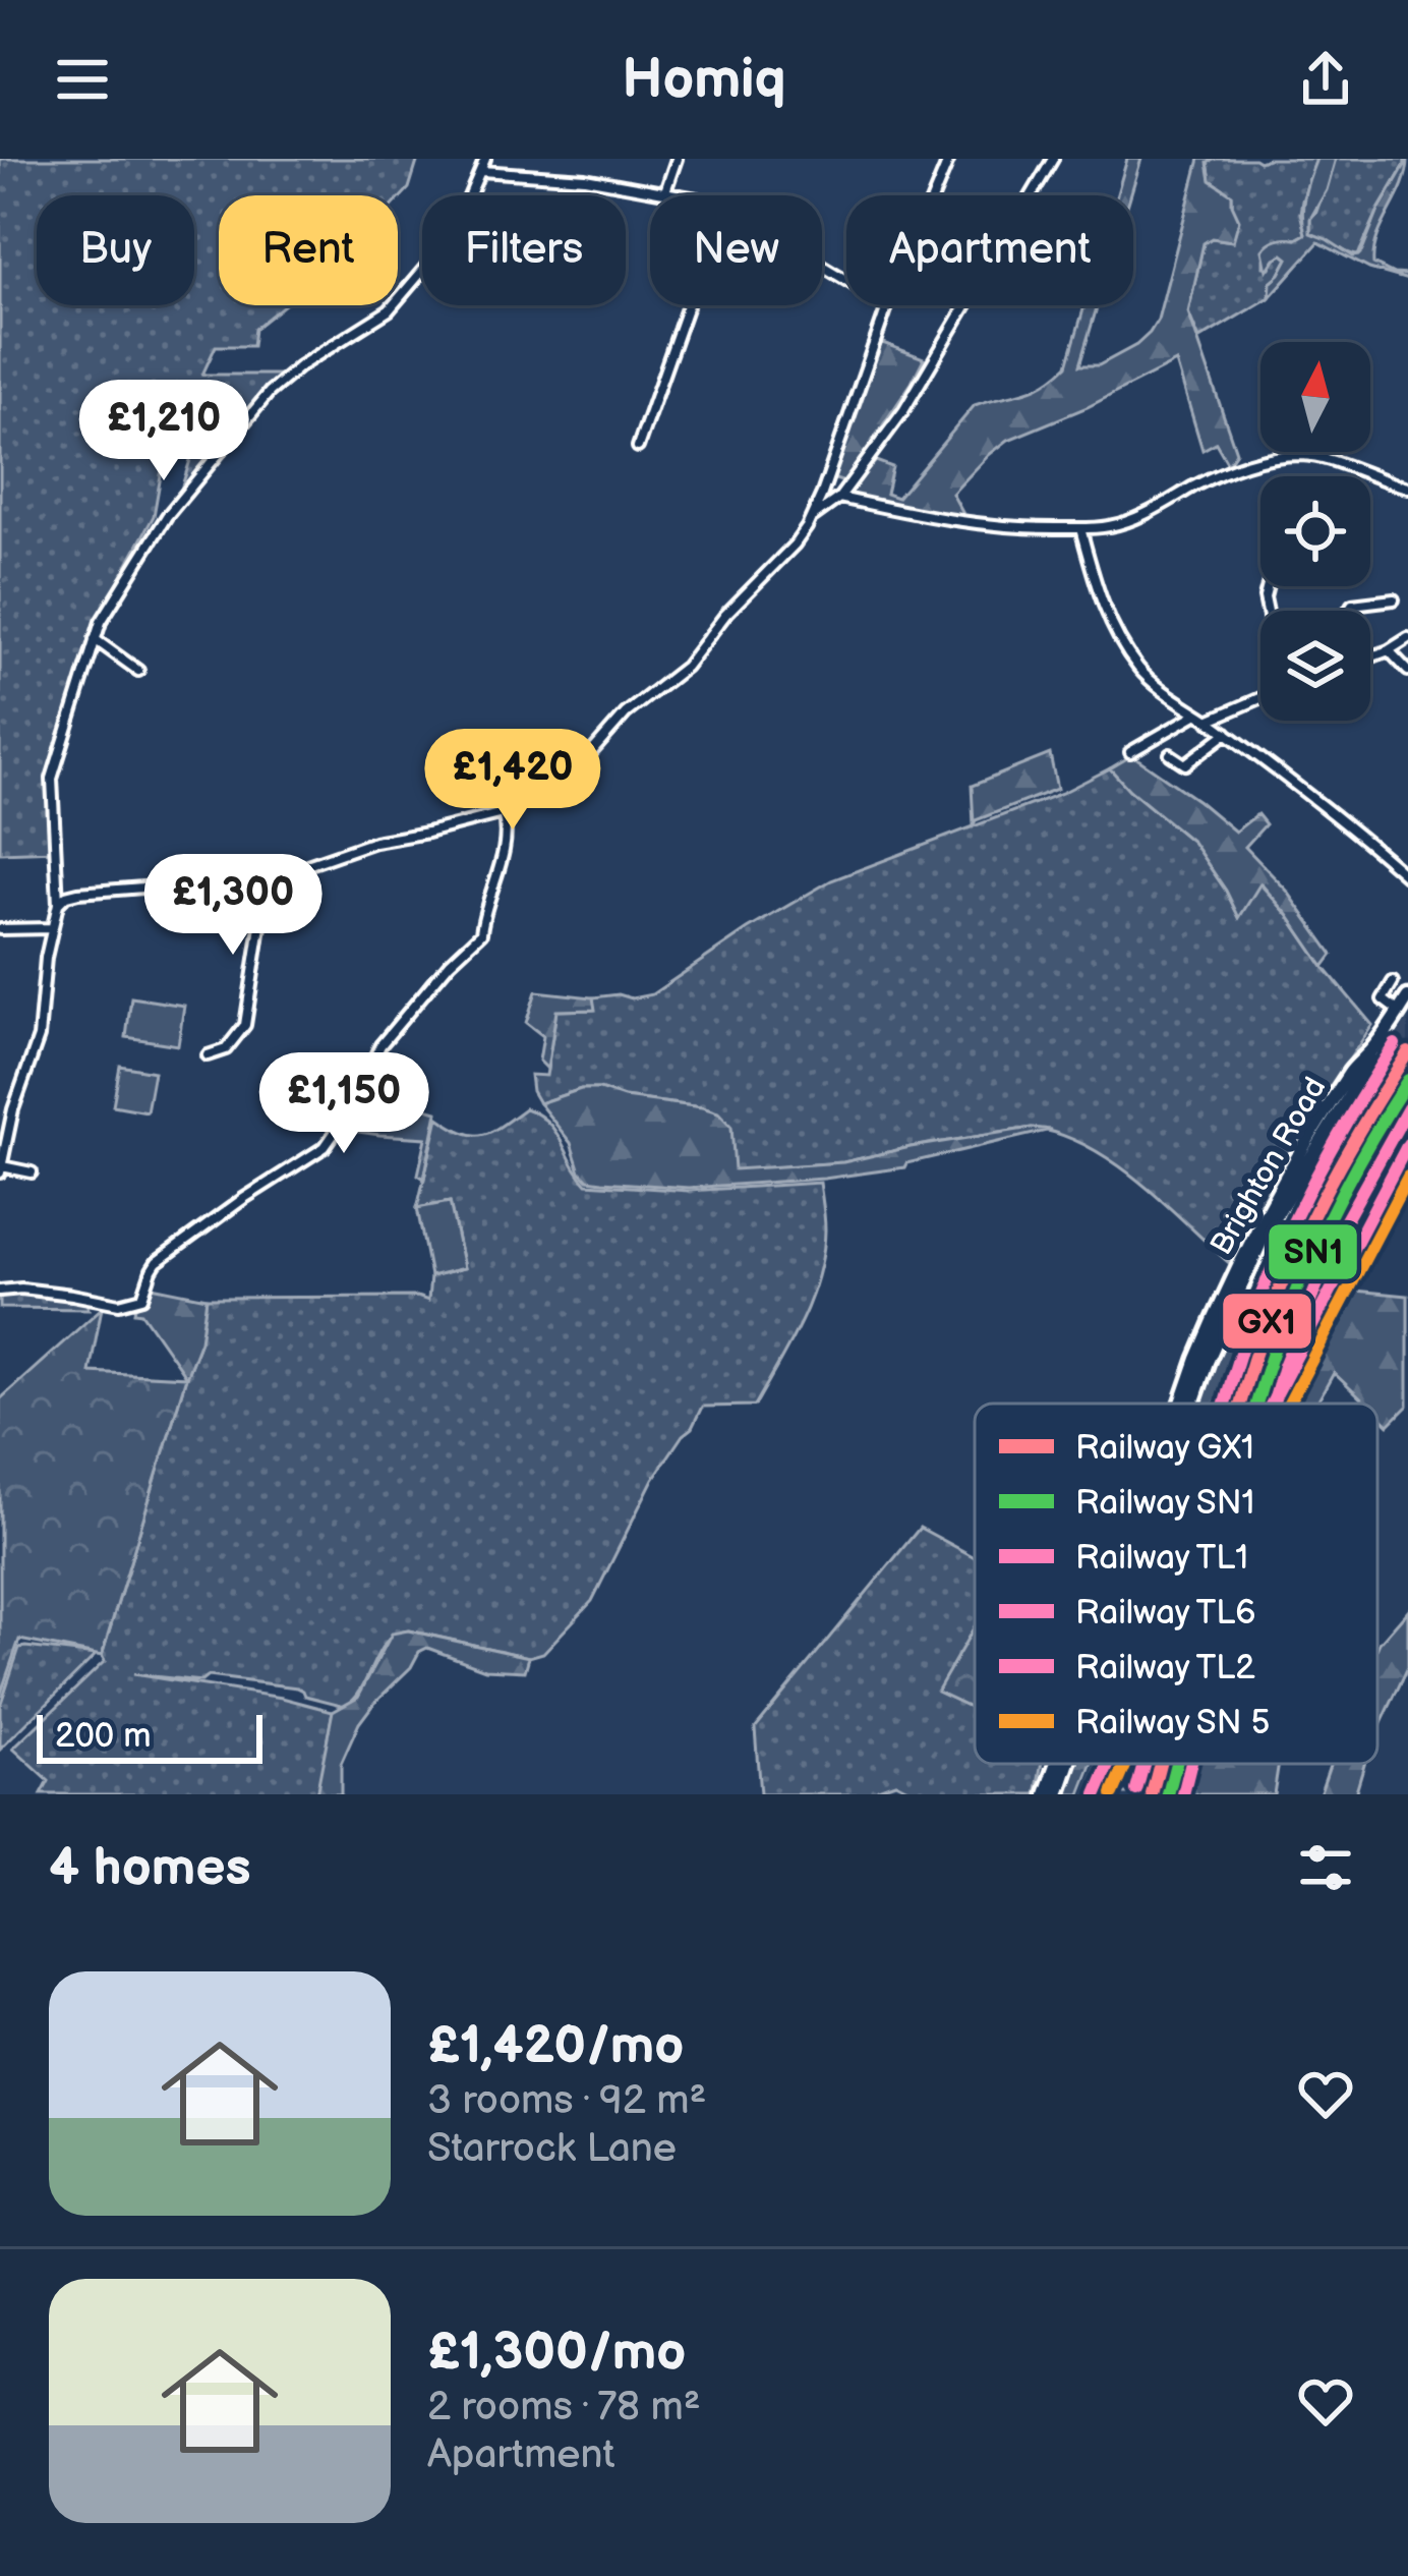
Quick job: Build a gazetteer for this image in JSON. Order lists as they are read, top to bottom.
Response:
{
  "streets": {
    "highway": ["Brighton Road"]
  },
  "lines": [
    "rail line TL1",
    "rail line GX1",
    "rail line SN1",
    "rail line TL6",
    "rail line TL2"
  ],
  "legend": [
    "Railway GX1",
    "Railway SN1",
    "Railway TL1",
    "Railway TL6",
    "Railway TL2",
    "Railway SN 5"
  ],
  "scale_bar": "200 m",
  "north": "top",
  "page": {
    "header": "Homiq",
    "chip": [
      "Buy",
      "Rent",
      "Filters",
      "New",
      "Apartment"
    ],
    "price": [
      "£1,210",
      "£1,420",
      "£1,300",
      "£1,150"
    ],
    "scale": "200 m",
    "heading": "4 homes",
    "list": [
      {
        "name": "£1,420/mo",
        "note": "3 rooms · 92 m² · Starrock Lane"
      },
      {
        "name": "£1,300/mo",
        "note": "2 rooms · 78 m² · Apartment"
      }
    ]
  }
}
